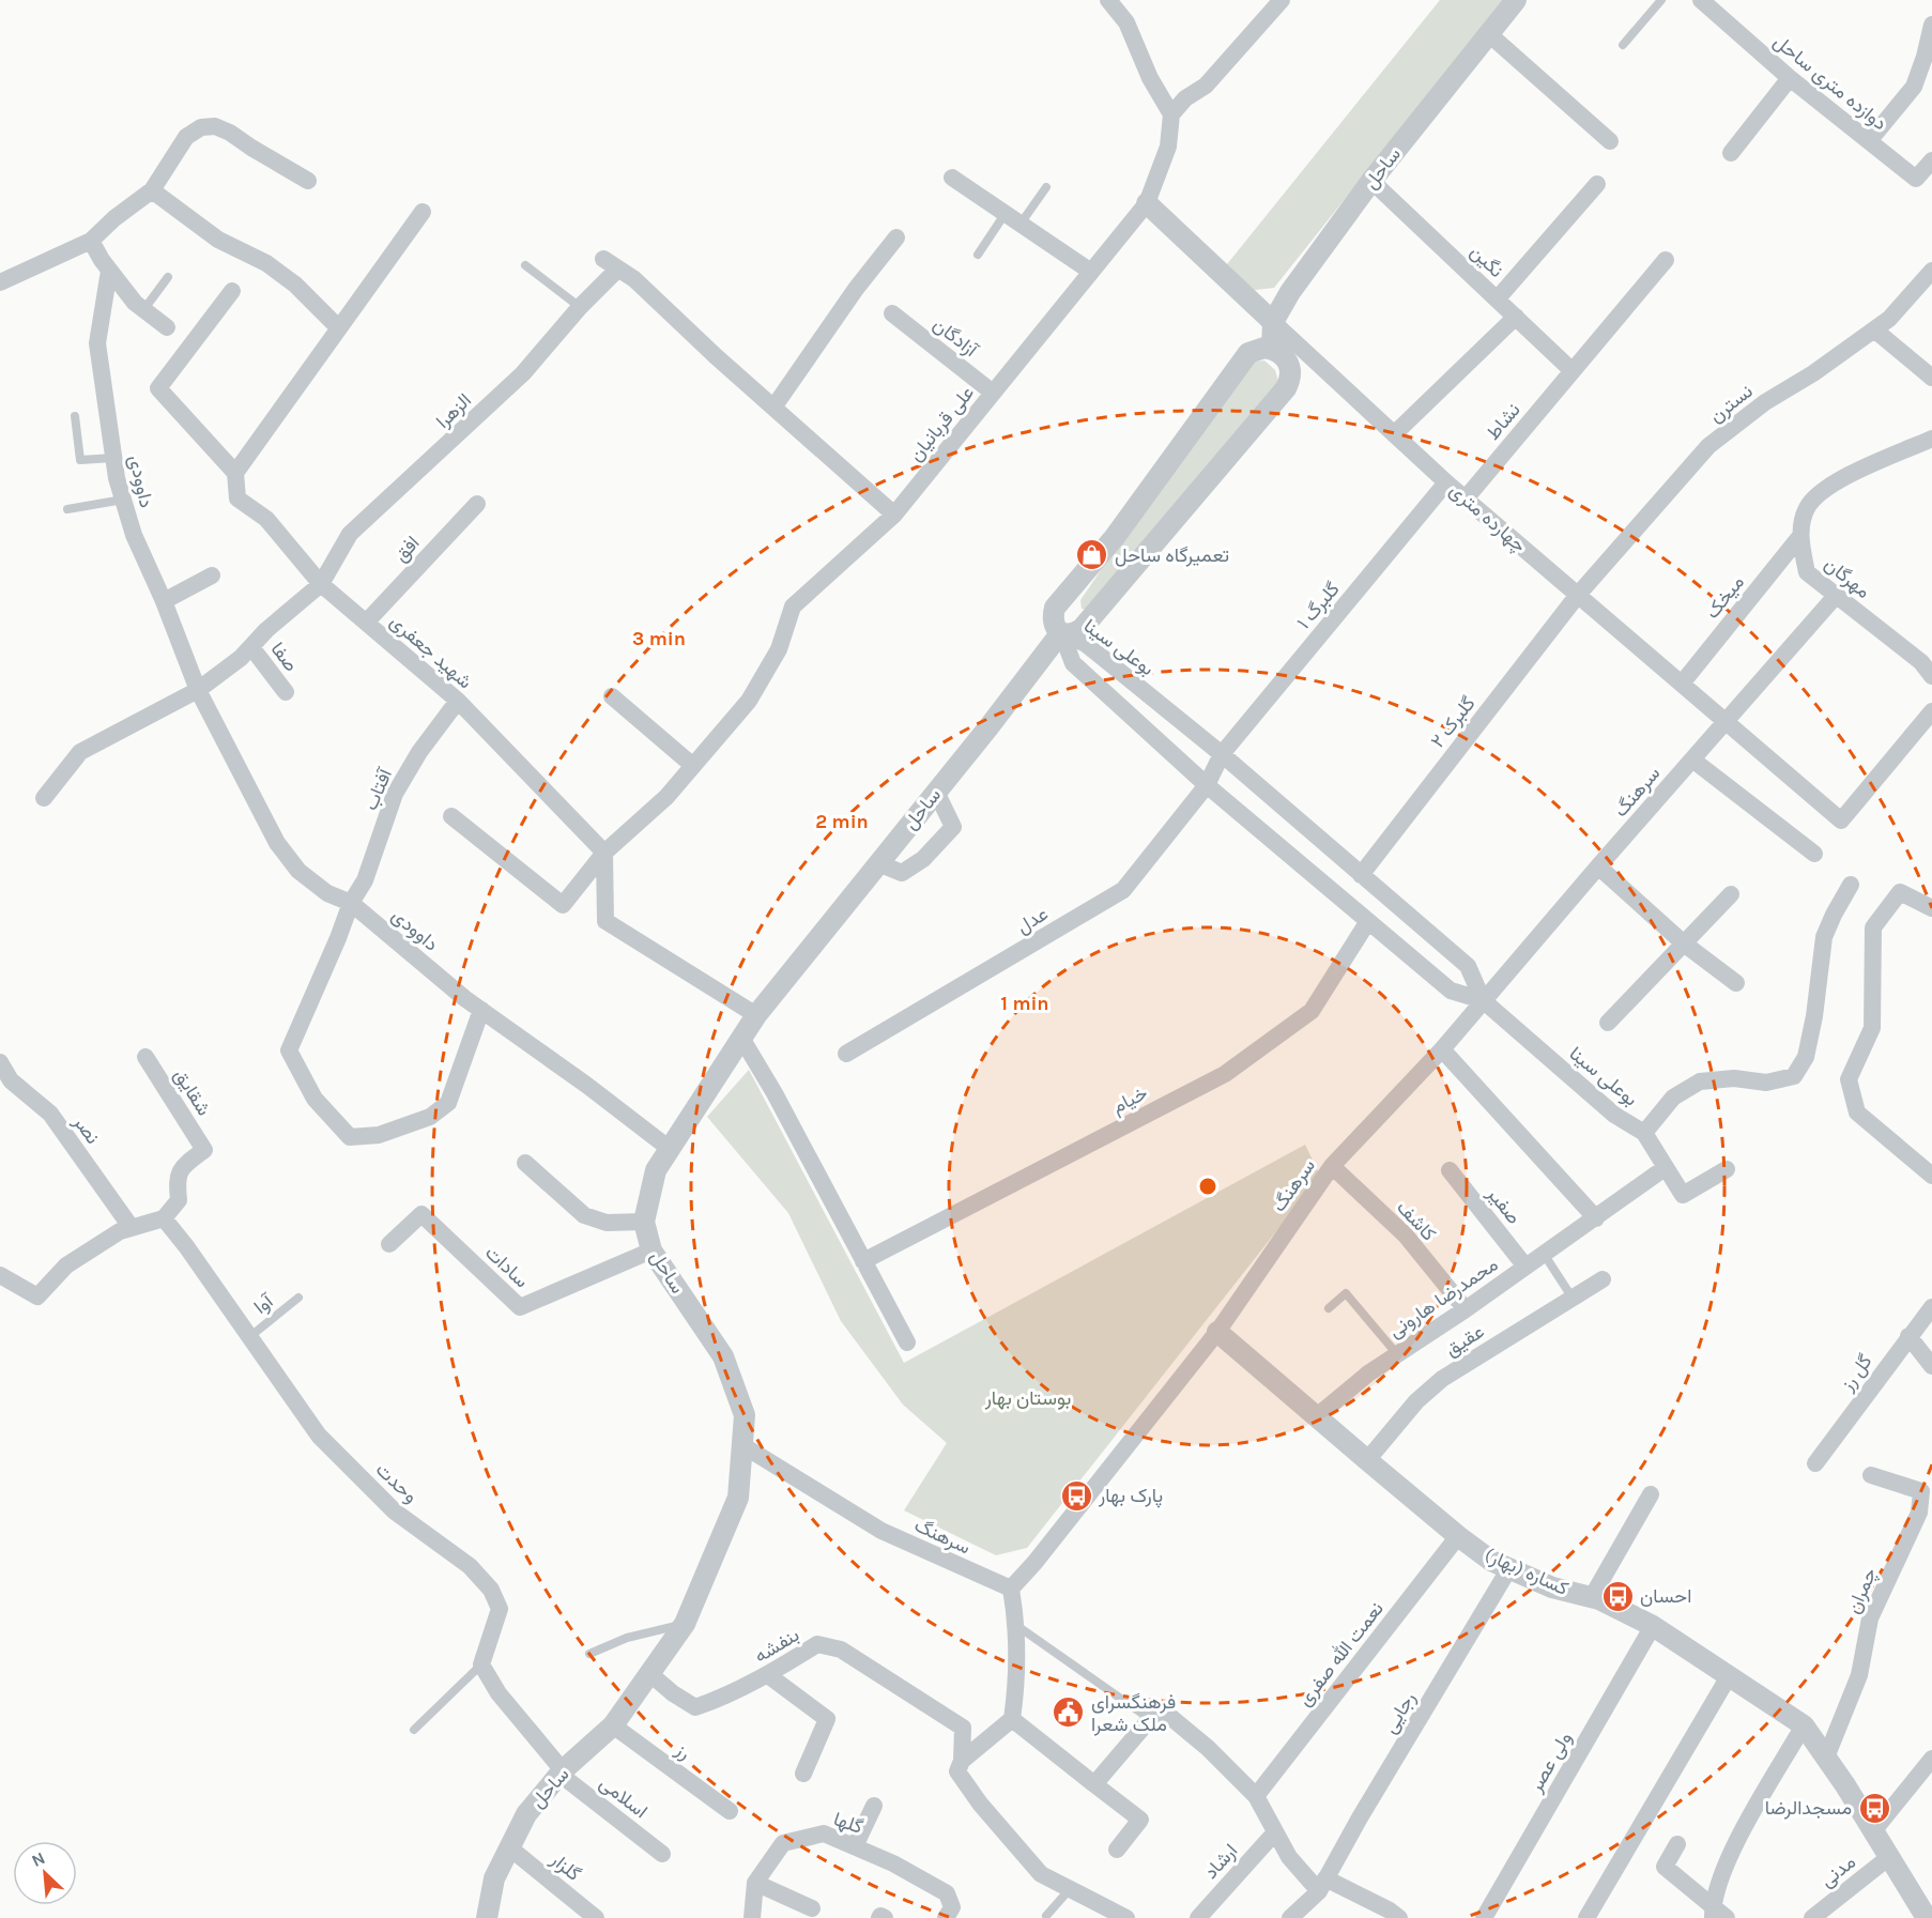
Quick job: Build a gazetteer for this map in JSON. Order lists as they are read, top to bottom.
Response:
{
  "streets": {
    "street": [
      "دوازده متری ساحل",
      "ساحل",
      "نگین",
      "آزادگان",
      "نسترن",
      "الزهرا",
      "نشاط",
      "علی قربانیان",
      "داوودی",
      "چهارده متری",
      "افق",
      "مهرگان",
      "میخک",
      "گلبرگ ۱",
      "بوعلی سینا",
      "شهید جعفری",
      "صفا",
      "گلبرک ۲",
      "آفتاب",
      "سرهنگ",
      "عدل",
      "شقایق",
      "خیام",
      "نصر",
      "صفیر",
      "کاشف",
      "سادات",
      "محمدرضا هارونی",
      "عقیق",
      "گل رز",
      "وحدت",
      "کساره (بهار)",
      "چمران",
      "بنفشه",
      "نعمت الله صفری",
      "رجایی",
      "رز",
      "ولی عصر",
      "اسلامی",
      "گلها",
      "ارشاد",
      "گلزار",
      "مدنی"
    ],
    "lane": ["آوا"]
  },
  "crossings": [
    ["ساحل", "نگین"],
    ["ساحل", "داوودی"],
    ["ساحل", "چهارده متری"],
    ["ساحل", "بوعلی سینا"],
    ["ساحل", "سرهنگ"],
    ["ساحل", "سادات"],
    ["ساحل", "بنفشه"],
    ["ساحل", "رز"],
    ["ساحل", "اسلامی"],
    ["ساحل", "گلزار"],
    ["نگین", "نشاط"],
    ["آزادگان", "علی قربانیان"],
    ["نسترن", "چهارده متری"],
    ["نسترن", "گلبرک ۲"],
    ["الزهرا", "علی قربانیان"],
    ["الزهرا", "شهید جعفری"],
    ["نشاط", "چهارده متری"],
    ["علی قربانیان", "چهارده متری"],
    ["علی قربانیان", "شهید جعفری"],
    ["داوودی", "آفتاب"],
    ["چهارده متری", "میخک"],
    ["چهارده متری", "گلبرگ ۱"],
    ["چهارده متری", "گلبرک ۲"],
    ["چهارده متری", "سرهنگ"],
    ["افق", "شهید جعفری"],
    ["مهرگان", "میخک"],
    ["مهرگان", "سرهنگ"],
    ["گلبرگ ۱", "بوعلی سینا"],
    ["گلبرگ ۱", "عدل"],
    ["بوعلی سینا", "گلبرک ۲"],
    ["بوعلی سینا", "سرهنگ"],
    ["بوعلی سینا", "عدل"],
    ["بوعلی سینا", "خیام"],
    ["بوعلی سینا", "محمدرضا هارونی"],
    ["شهید جعفری", "آفتاب"],
    ["سرهنگ", "کاشف"],
    ["سرهنگ", "کساره (بهار)"],
    ["شقایق", "وحدت"],
    ["صفیر", "محمدرضا هارونی"],
    ["کاشف", "محمدرضا هارونی"],
    ["محمدرضا هارونی", "کساره (بهار)"],
    ["آوا", "وحدت"],
    ["عقیق", "کساره (بهار)"],
    ["کساره (بهار)", "چمران"],
    ["کساره (بهار)", "نعمت الله صفری"],
    ["کساره (بهار)", "رجایی"],
    ["کساره (بهار)", "ولی عصر"],
    ["کساره (بهار)", "مدنی"]
  ],
  "parks": ["بوستان بهار"],
  "places": {
    "shop": ["تعمیرگاه ساحل"],
    "bus stop": ["پارک بهار", "احسان", "مسجدالرضا"],
    "public building": ["فرهنگسرای ملک شعرا"]
  },
  "north": "top left",
  "rings": ["3 min", "2 min", "1 min"]
}
